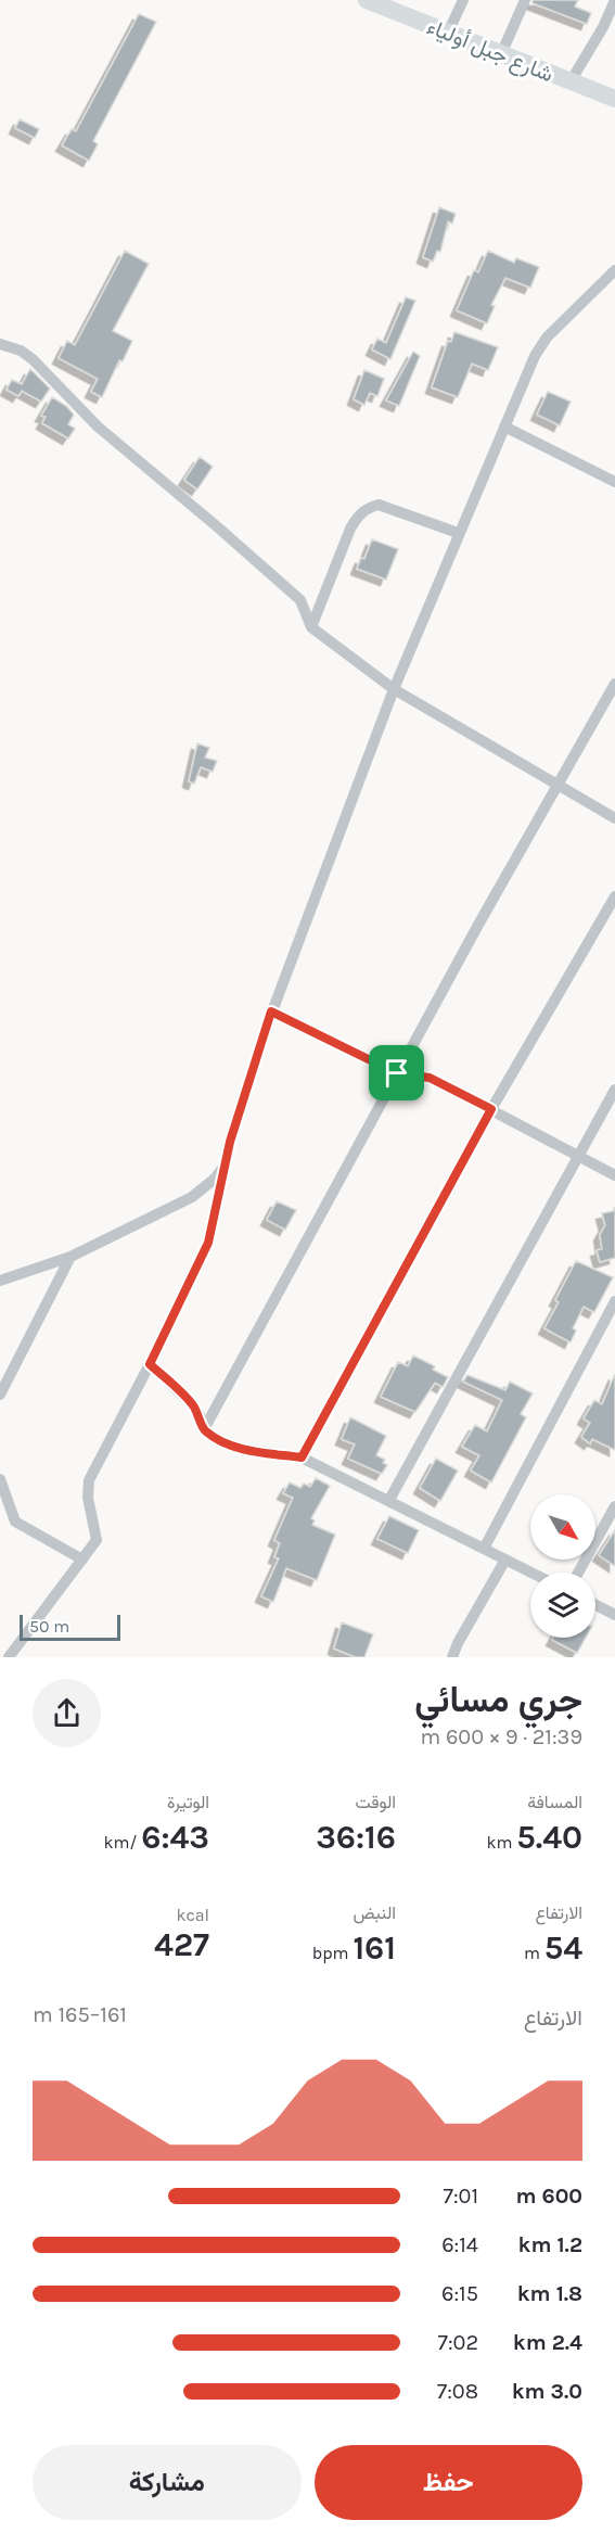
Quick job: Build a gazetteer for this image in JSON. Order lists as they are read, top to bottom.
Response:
{
  "streets": {
    "highway": ["شارع جبل أولياء"]
  },
  "scale_bar": "50 m",
  "north": "bottom right",
  "page": {
    "scale": "50 m",
    "heading": ["جري مسائي", "21:39 · 9 × 600 m"],
    "stats": [
      ["المسافة", "5.40 km"],
      ["الوقت", "36:16"],
      ["الوتيرة", "6:43 /km"],
      ["الارتفاع", "54 m"],
      ["النبض", "161 bpm"],
      ["kcal", "427"]
    ],
    "chart": ["الارتفاع", "161–165 m"],
    "list": [
      {
        "name": "600 m",
        "note": "7:01"
      },
      {
        "name": "1.2 km",
        "note": "6:14"
      },
      {
        "name": "1.8 km",
        "note": "6:15"
      },
      {
        "name": "2.4 km",
        "note": "7:02"
      },
      {
        "name": "3.0 km",
        "note": "7:08"
      }
    ],
    "buttons": ["حفظ", "مشاركة"]
  }
}
